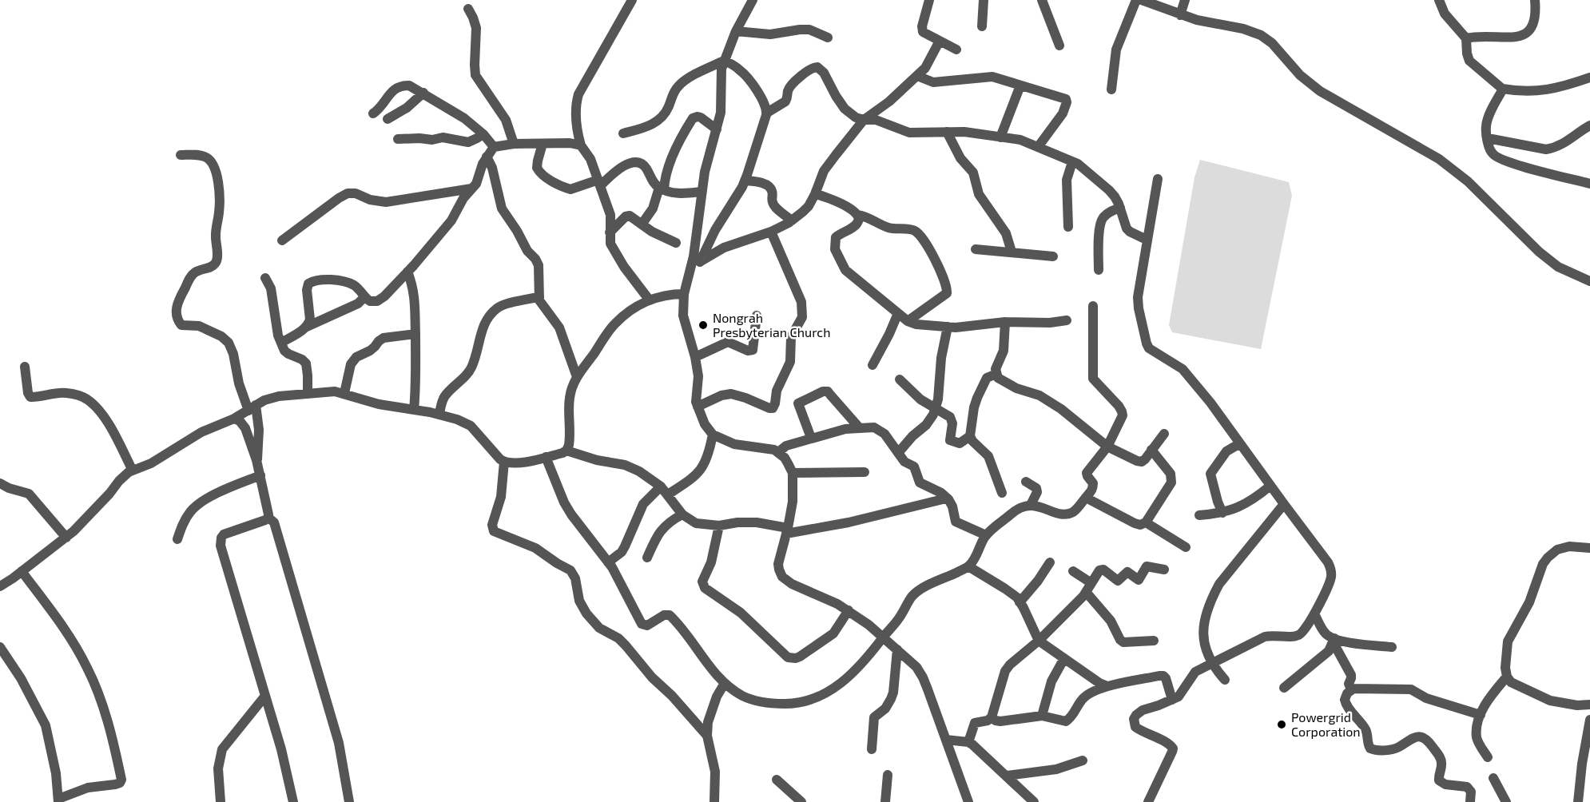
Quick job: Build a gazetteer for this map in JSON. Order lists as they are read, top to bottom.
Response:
{
  "places": ["Nongrah Presbyterian Church", "Powergrid Corporation"]
}
